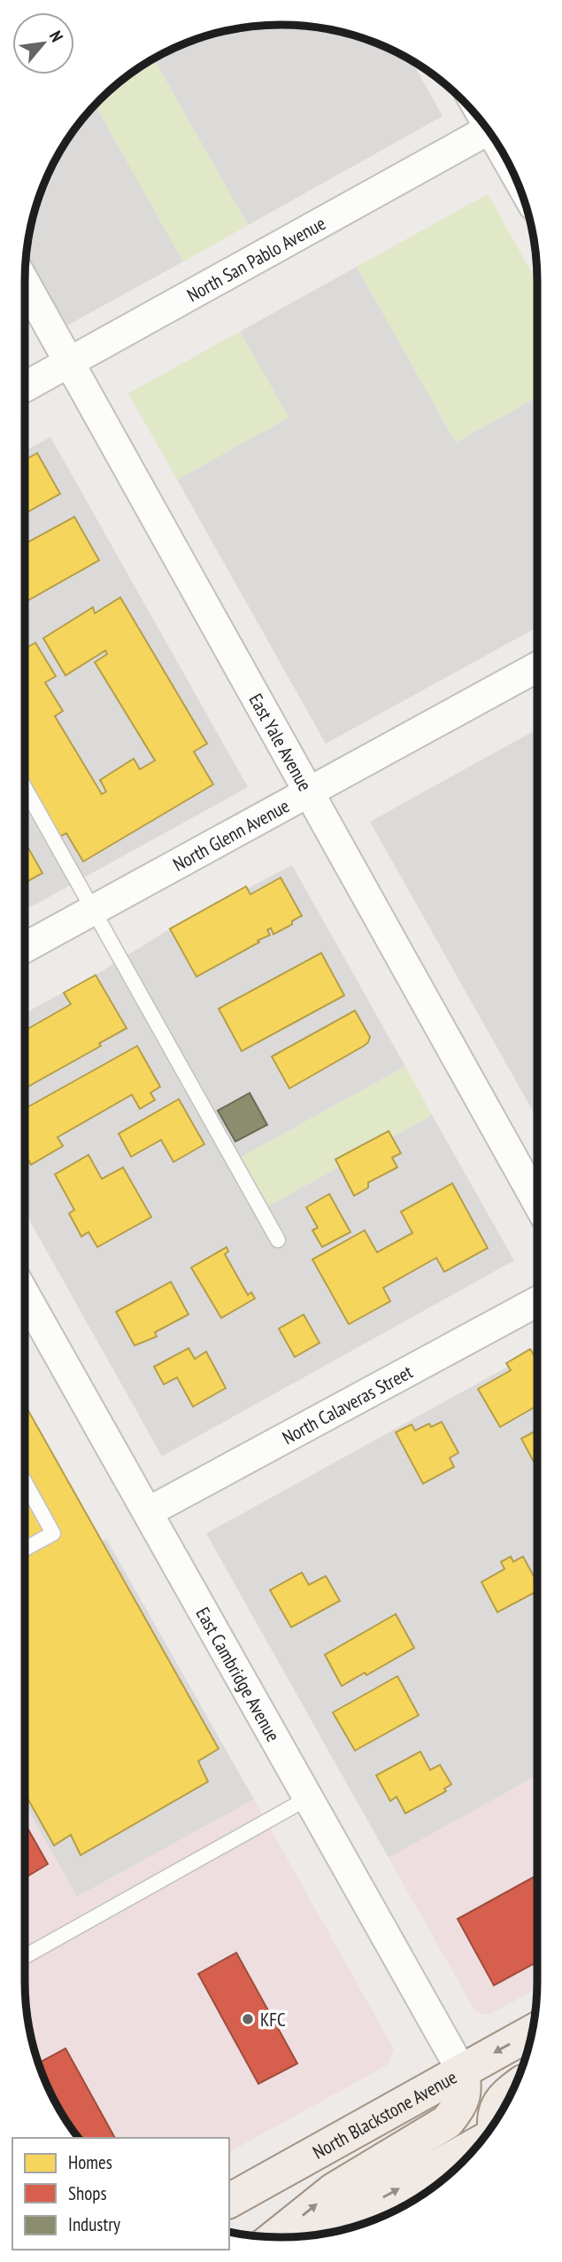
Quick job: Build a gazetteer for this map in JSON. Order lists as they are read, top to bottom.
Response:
{
  "streets": {
    "main road": ["North Blackstone Avenue"],
    "street": [
      "North San Pablo Avenue",
      "East Yale Avenue",
      "North Glenn Avenue",
      "North Calaveras Street",
      "East Cambridge Avenue"
    ]
  },
  "crossings": [
    ["North San Pablo Avenue", "East Yale Avenue"],
    ["East Yale Avenue", "North Glenn Avenue"],
    ["North Calaveras Street", "East Cambridge Avenue"],
    ["East Cambridge Avenue", "North Blackstone Avenue"]
  ],
  "places": ["KFC"],
  "legend": ["Homes", "Shops", "Industry"],
  "north": "top right"
}
